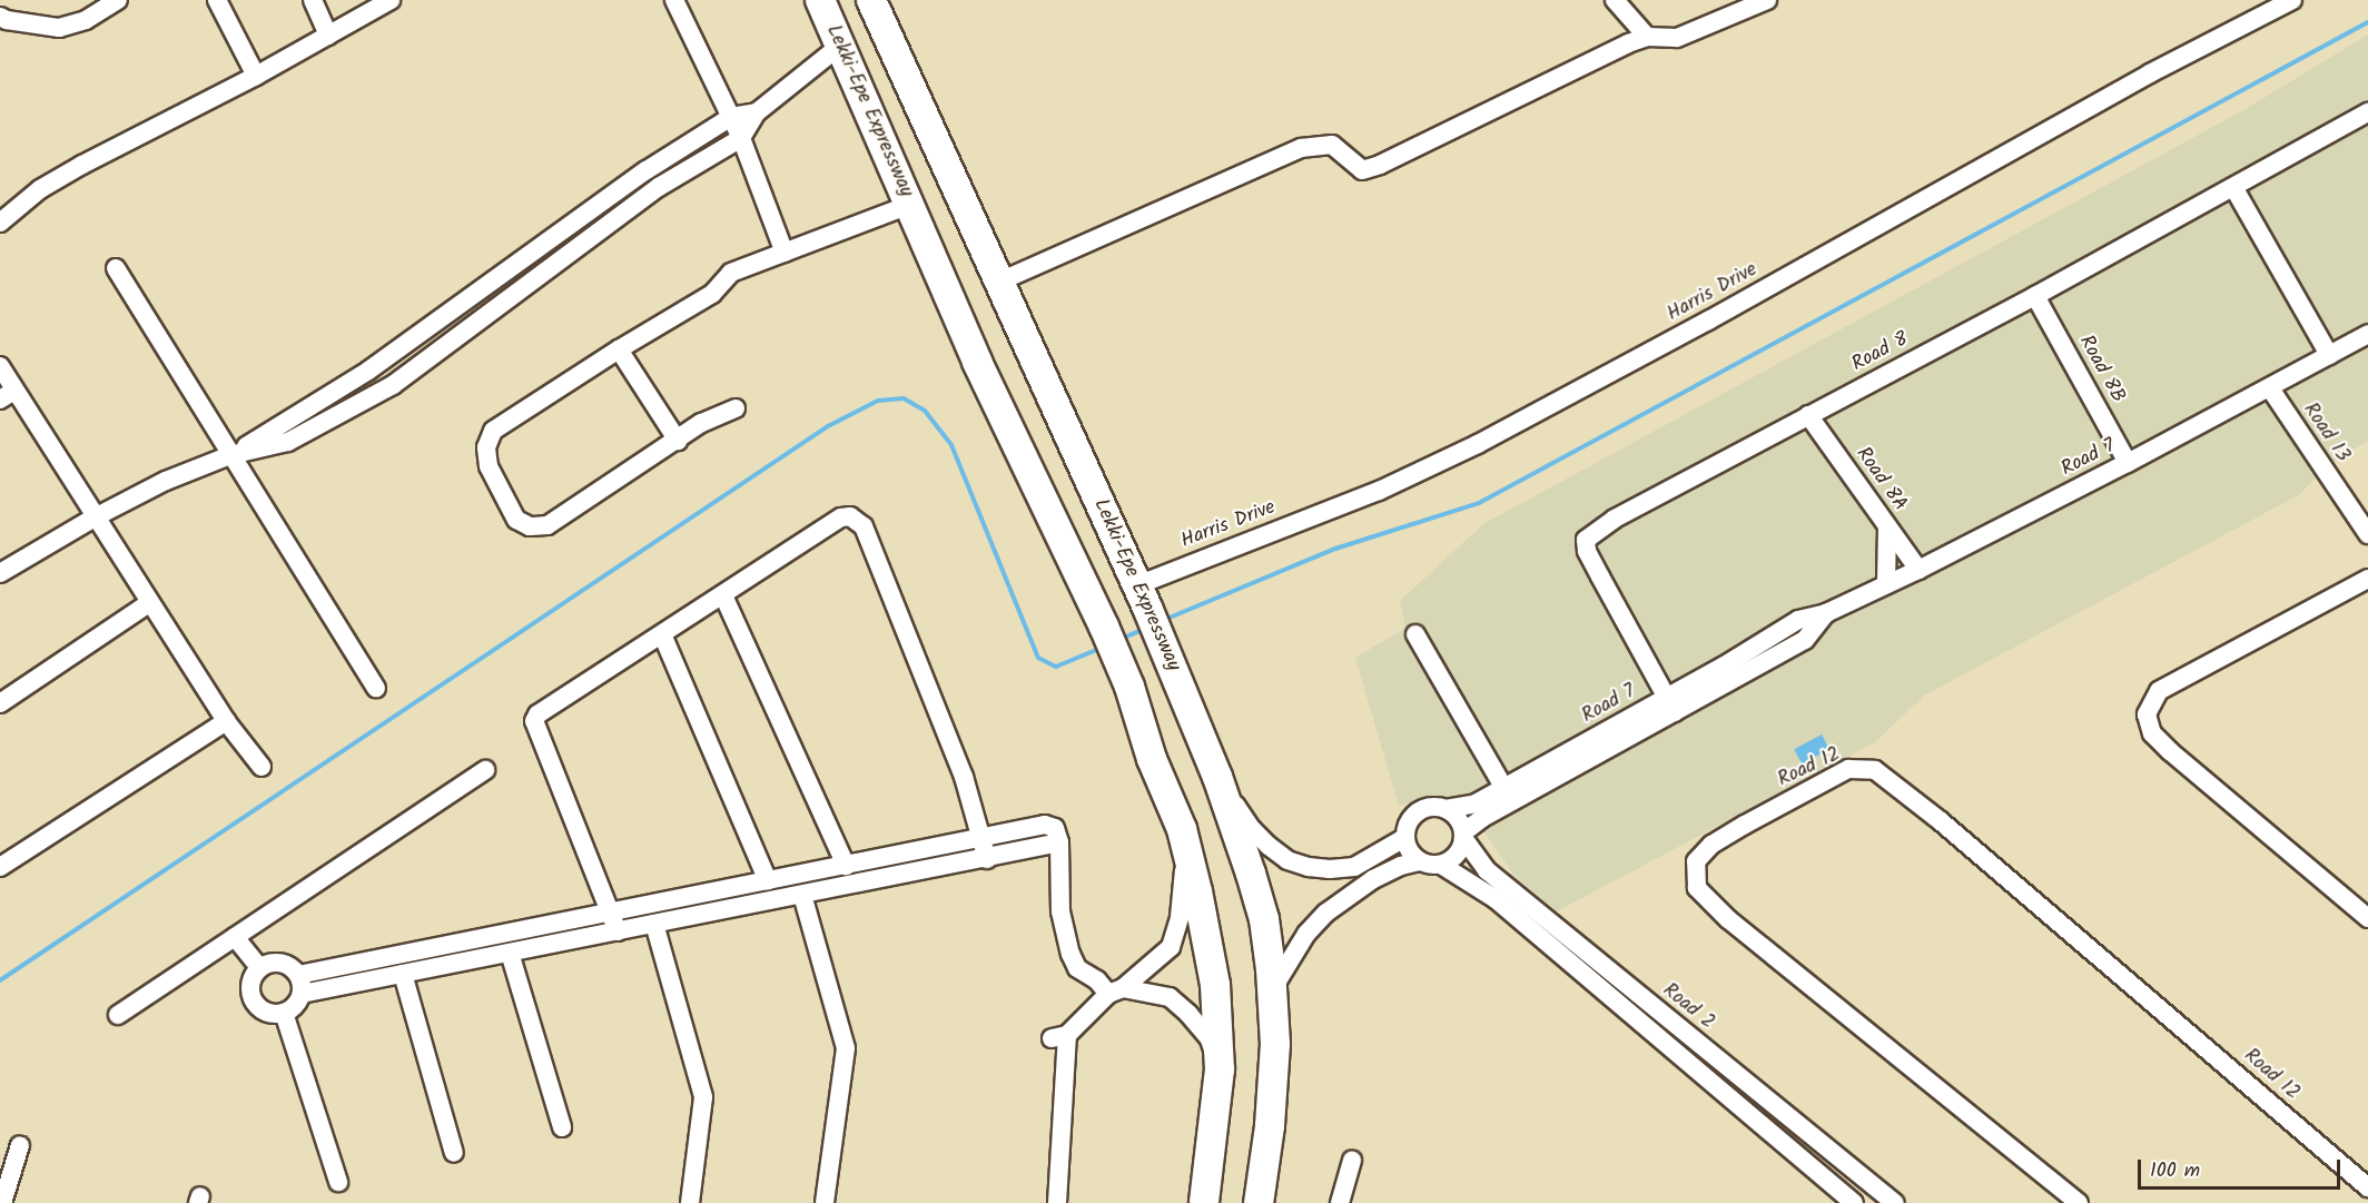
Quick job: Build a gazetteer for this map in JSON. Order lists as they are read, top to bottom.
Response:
{
  "streets": {
    "highway": ["Lekki-Epe Expressway"],
    "street": [
      "Harris Drive",
      "Road 8",
      "Road 8B",
      "Road 13",
      "Road 7",
      "Road 8A",
      "Road 12",
      "Road 2"
    ]
  },
  "crossings": [
    ["Lekki-Epe Expressway", "Harris Drive"],
    ["Road 8", "Road 8B"],
    ["Road 8", "Road 7"],
    ["Road 8", "Road 8A"],
    ["Road 8B", "Road 7"],
    ["Road 13", "Road 7"],
    ["Road 7", "Road 8A"],
    ["Road 7", "Road 2"]
  ],
  "scale_bar": "100 m"
}
